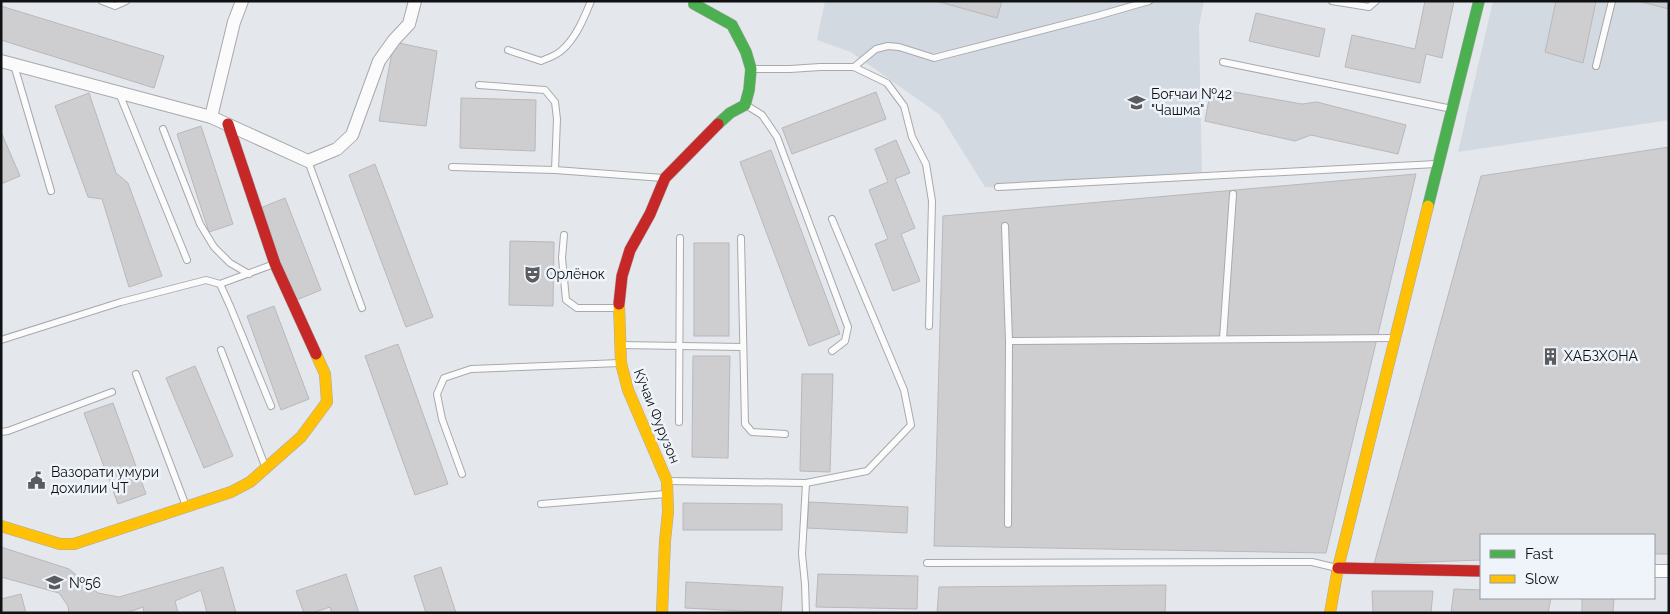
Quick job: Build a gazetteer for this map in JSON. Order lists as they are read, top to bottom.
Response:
{
  "streets": {
    "street": ["Кӯчаи Фурузон"]
  },
  "places": {
    "school or university": ["Боғчаи №42 \"Чашма\"", "№56"],
    "theatre": ["Орлёнок"],
    "building": ["ХАБЗХОНА"],
    "public building": ["Вазорати умури дохилии ЧТ"]
  },
  "legend": ["Fast", "Slow"]
}
